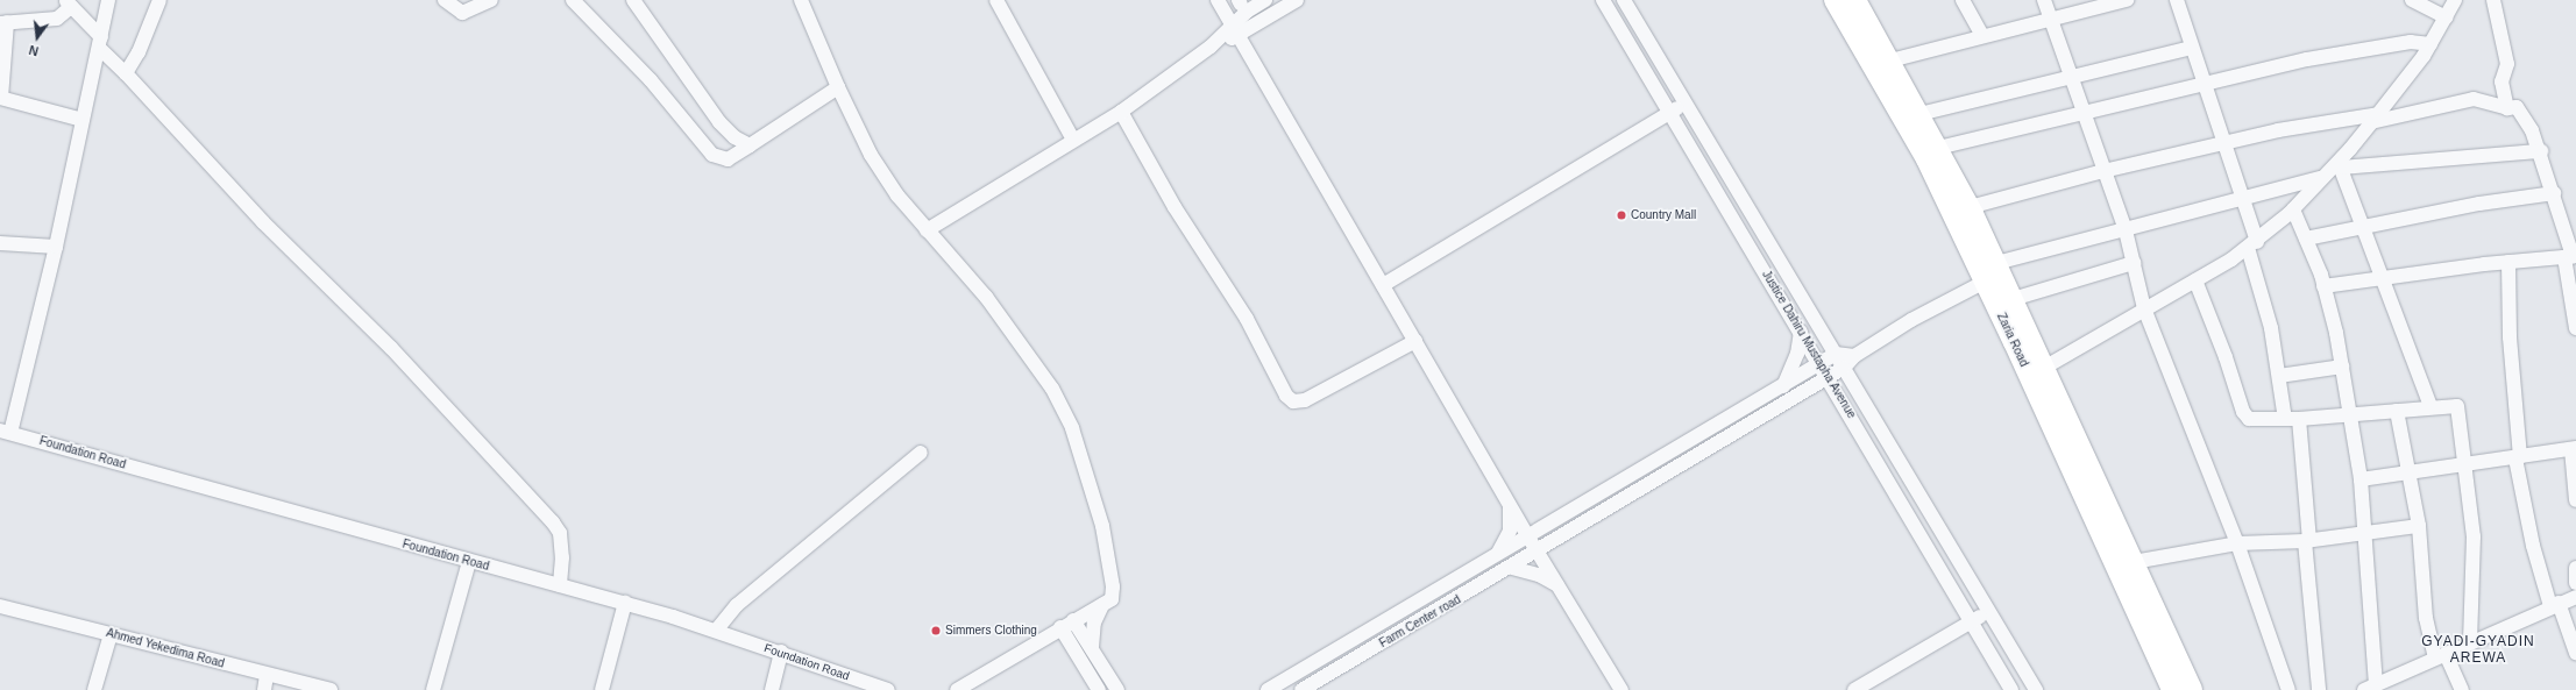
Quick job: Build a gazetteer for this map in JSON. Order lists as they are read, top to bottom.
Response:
{
  "streets": {
    "highway": ["Zaria Road"],
    "street": [
      "Justice Dahiru Mustapha Avenue",
      "Foundation Road",
      "Farm Center road",
      "Ahmed Yekedima Road"
    ]
  },
  "crossings": [
    ["Zaria Road", "Farm Center road"],
    ["Justice Dahiru Mustapha Avenue", "Farm Center road"]
  ],
  "districts": ["GYADI-GYADIN AREWA"],
  "places": ["Country Mall", "Simmers Clothing"],
  "north": "bottom"
}
